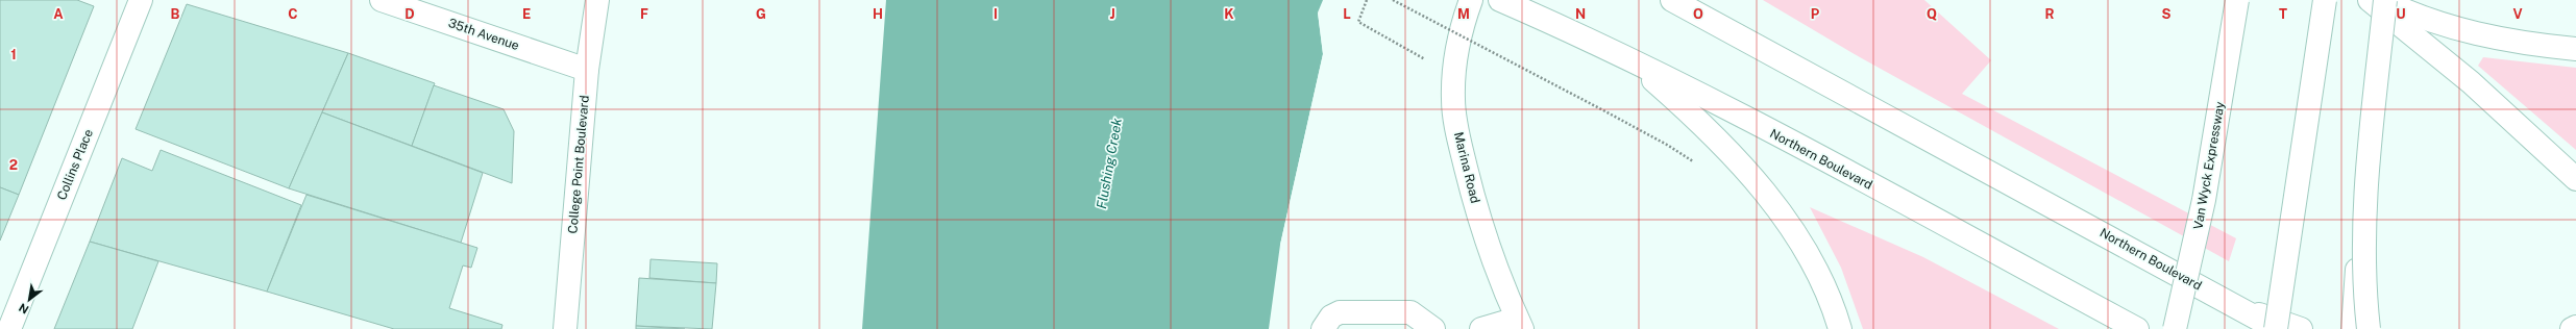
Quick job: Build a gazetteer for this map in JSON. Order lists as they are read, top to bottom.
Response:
{
  "streets": {
    "main road": [
      "35th Avenue",
      "Northern Boulevard",
      "Collins Place",
      "College Point Boulevard",
      "Van Wyck Expressway",
      "Marina Road"
    ]
  },
  "crossings": [
    ["35th Avenue", "College Point Boulevard"]
  ],
  "water": ["Flushing Creek"],
  "north": "bottom left",
  "grid": {
    "columns": [
      "A",
      "B",
      "C",
      "D",
      "E",
      "F",
      "G",
      "H",
      "I",
      "J",
      "K",
      "L",
      "M",
      "N",
      "O",
      "P",
      "Q",
      "R",
      "S",
      "T",
      "U",
      "V"
    ],
    "rows": ["1", "2"]
  }
}
